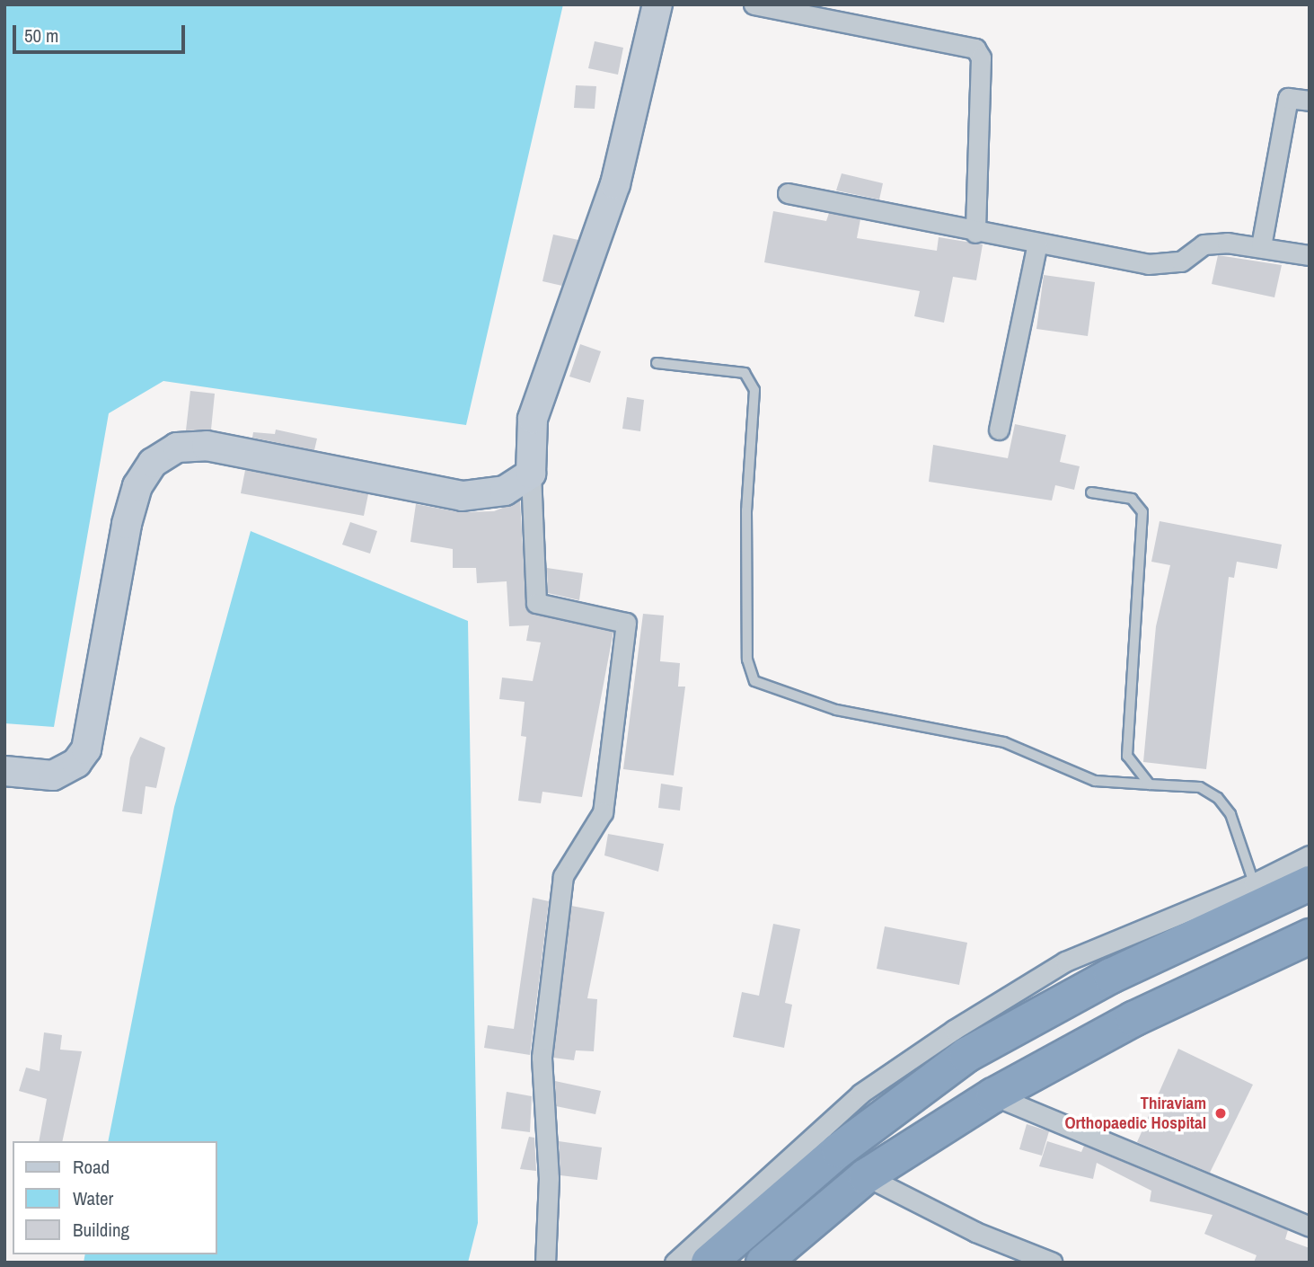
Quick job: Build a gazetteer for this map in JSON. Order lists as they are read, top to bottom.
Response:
{
  "places": ["Thiraviam Orthopaedic Hospital"],
  "legend": ["Road", "Water", "Building"],
  "scale_bar": "50 m"
}
